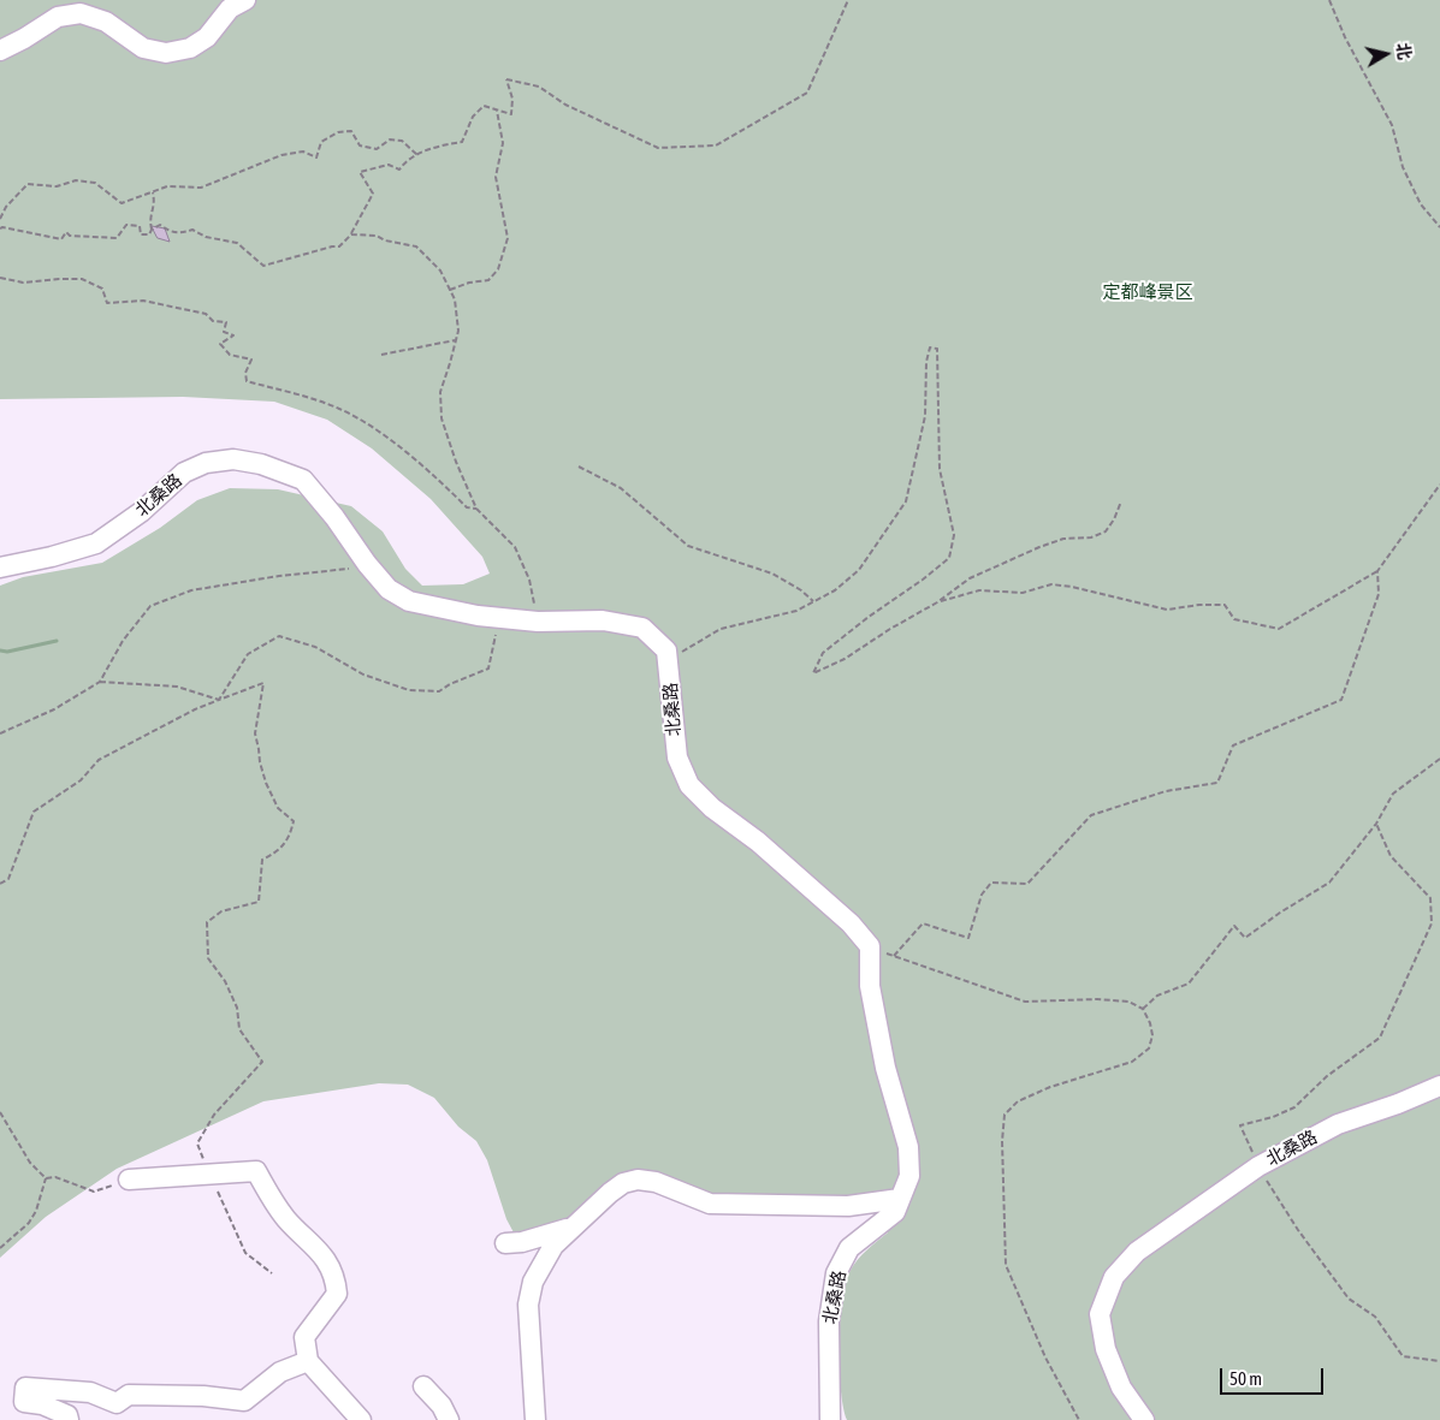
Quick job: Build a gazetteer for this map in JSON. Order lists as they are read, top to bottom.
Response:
{
  "streets": {
    "street": ["北桑路"]
  },
  "parks": ["定都峰景区"],
  "scale_bar": "50 m",
  "north": "right"
}
